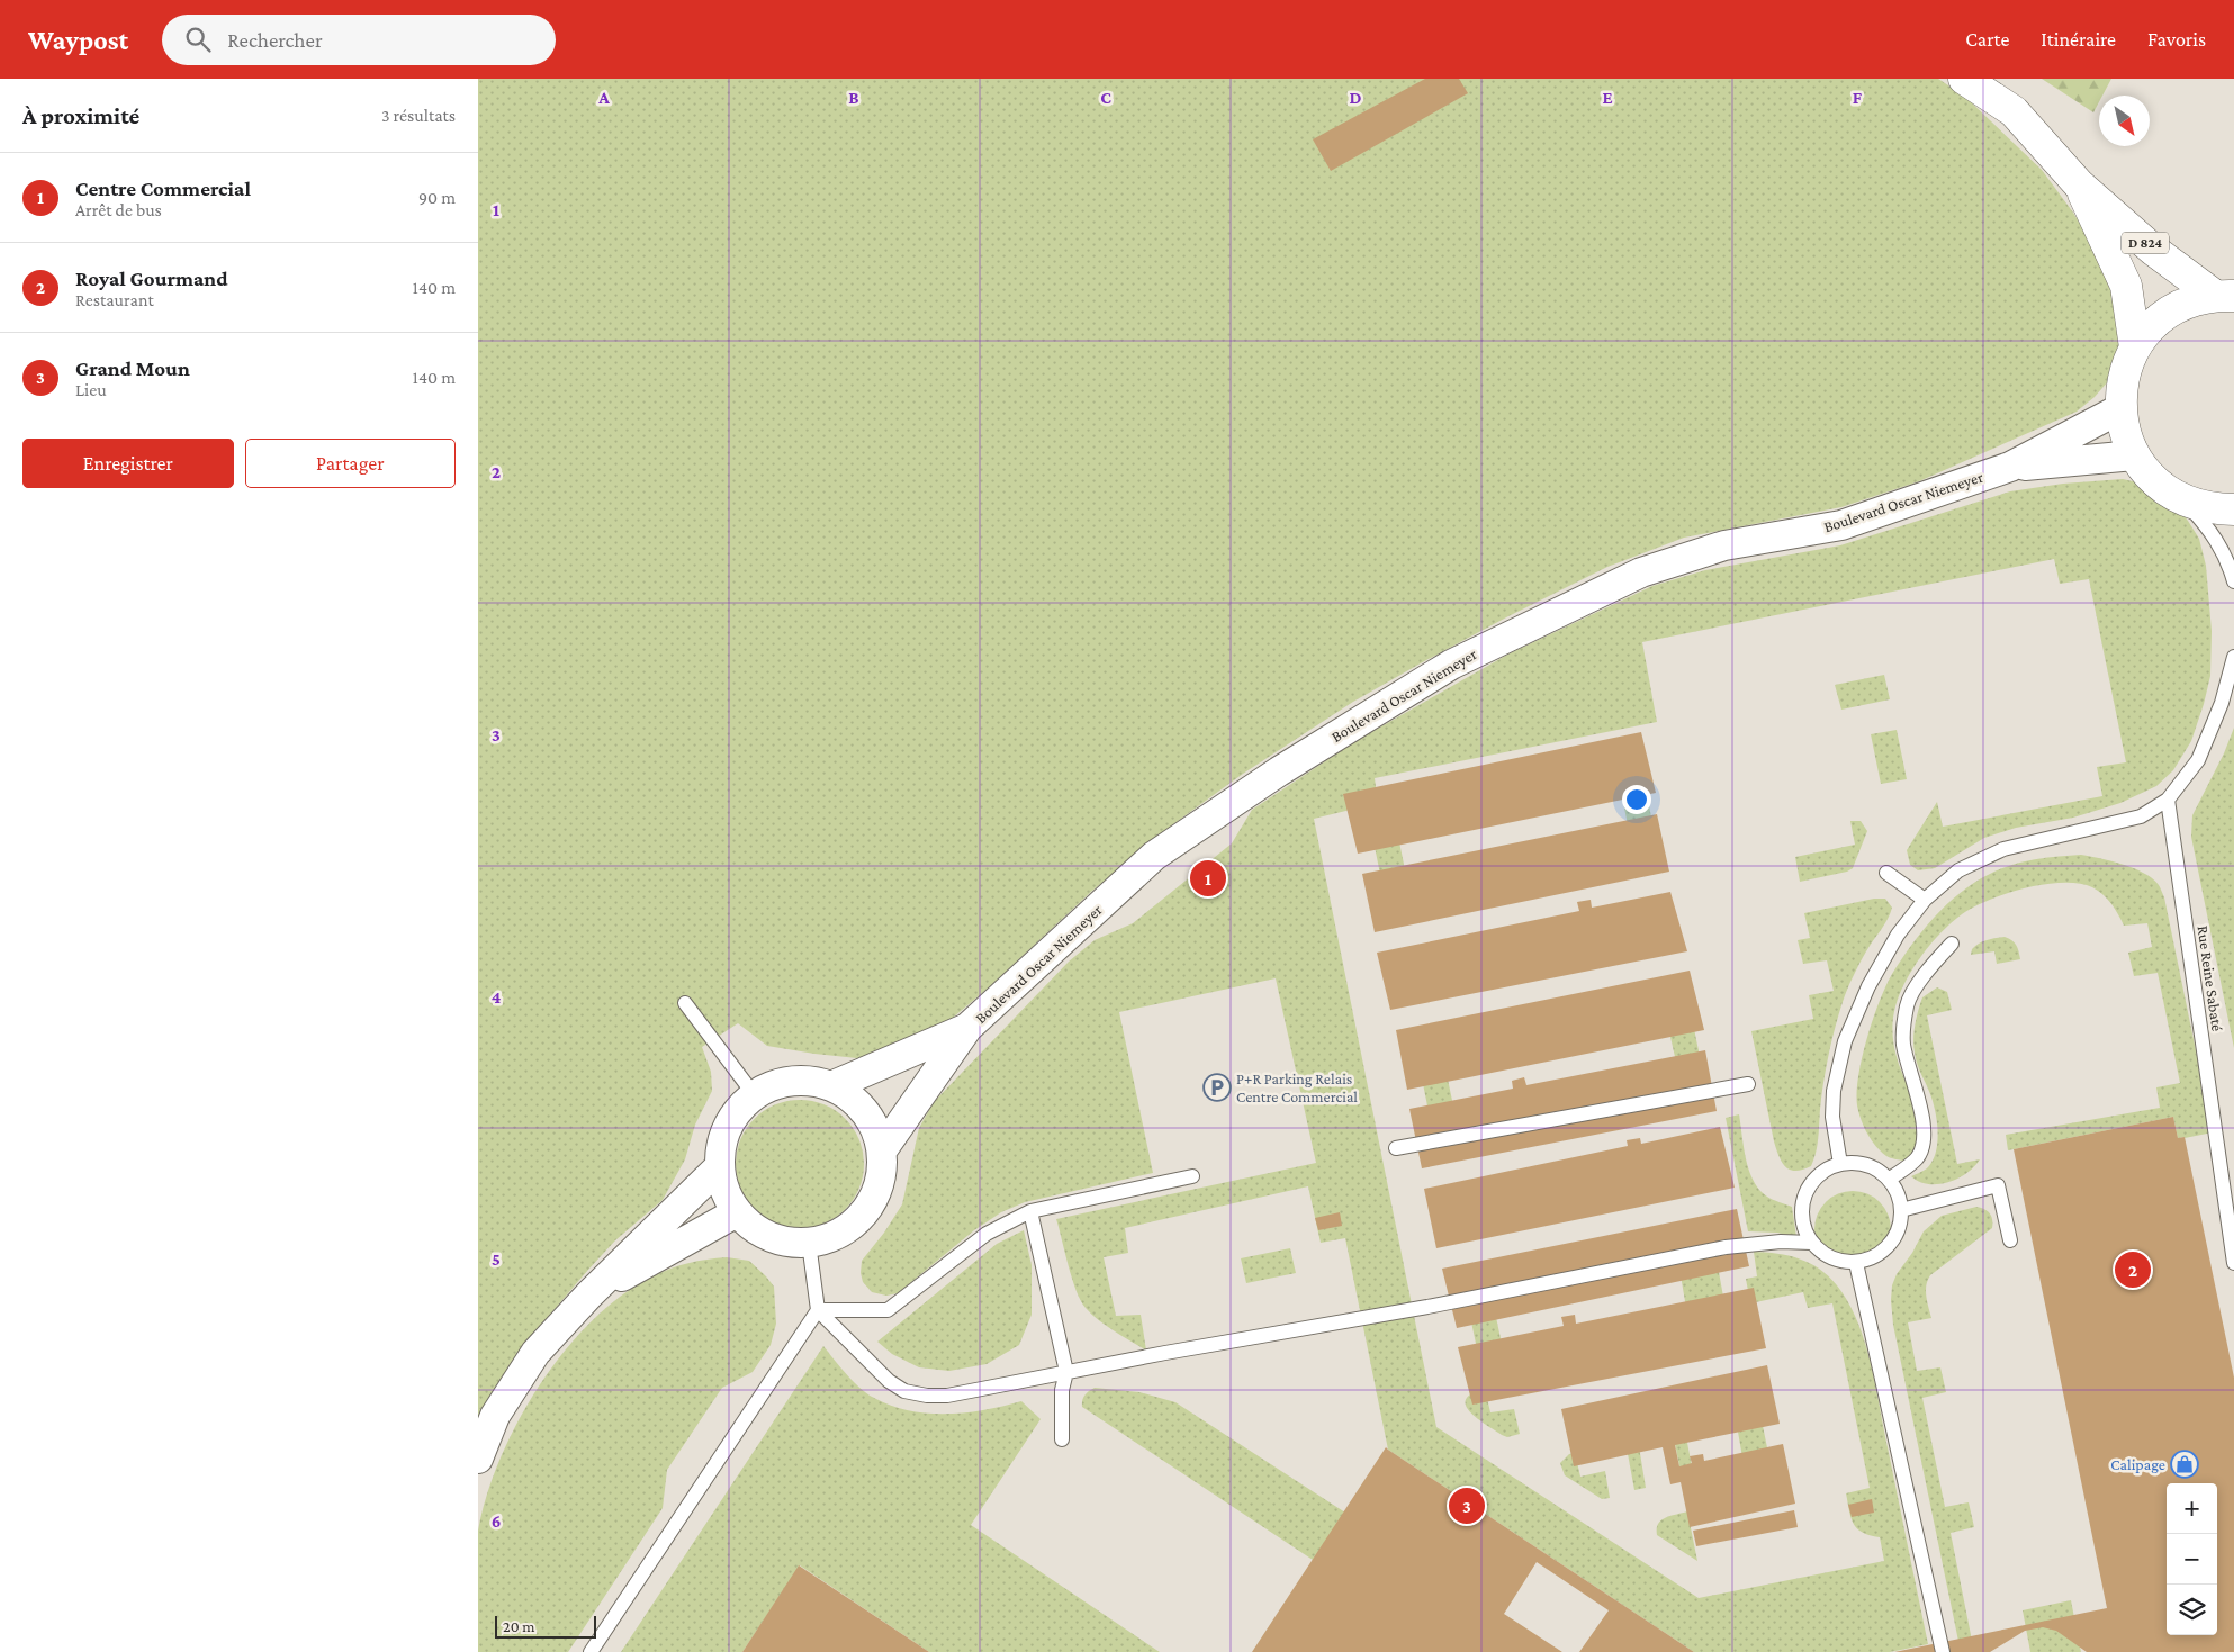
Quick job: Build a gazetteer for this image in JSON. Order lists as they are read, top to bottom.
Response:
{
  "streets": {
    "main road": ["D 824"],
    "street": ["Boulevard Oscar Niemeyer"],
    "lane": ["Rue Reine Sabaté"]
  },
  "places": {
    "parking": ["P+R Parking Relais Centre Commercial"],
    "shop": ["Calipage"]
  },
  "scale_bar": "20 m",
  "north": "bottom right",
  "page": {
    "header": "Waypost",
    "search": "Rechercher",
    "nav": ["Carte", "Itinéraire", "Favoris"],
    "heading": ["À proximité", "3 résultats"],
    "list": [
      {
        "mark": "1",
        "name": "Centre Commercial",
        "note": "Arrêt de bus",
        "value": "90 m"
      },
      {
        "mark": "2",
        "name": "Royal Gourmand",
        "note": "Restaurant",
        "value": "140 m"
      },
      {
        "mark": "3",
        "name": "Grand Moun",
        "note": "Lieu",
        "value": "140 m"
      }
    ],
    "buttons": ["Enregistrer", "Partager"],
    "pins": ["1", "2", "3"],
    "map_buttons": ["+", "−"],
    "scale": "20 m"
  },
  "grid": {
    "columns": [
      "A",
      "B",
      "C",
      "D",
      "E",
      "F"
    ],
    "rows": [
      "1",
      "2",
      "3",
      "4",
      "5",
      "6"
    ]
  }
}
